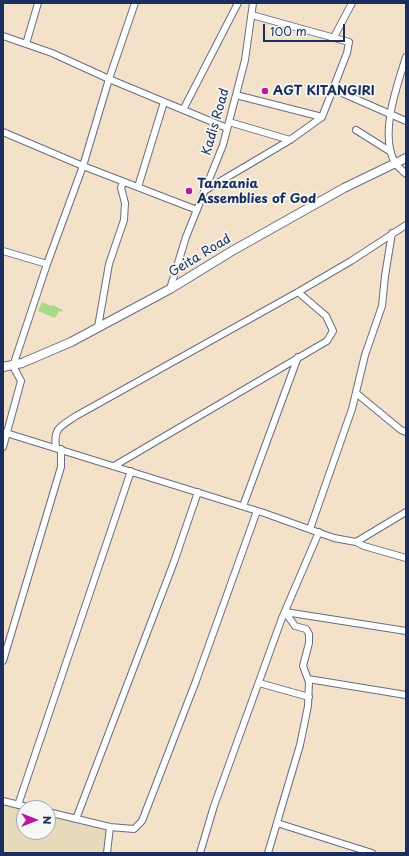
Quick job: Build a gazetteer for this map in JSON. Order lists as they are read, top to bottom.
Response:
{
  "streets": {
    "main road": ["Geita Road"],
    "street": ["Kadis Road"]
  },
  "crossings": [
    ["Kadis Road", "Geita Road"]
  ],
  "places": ["AGT KITANGIRI", "Tanzania Assemblies of God"],
  "scale_bar": "100 m",
  "north": "right"
}
